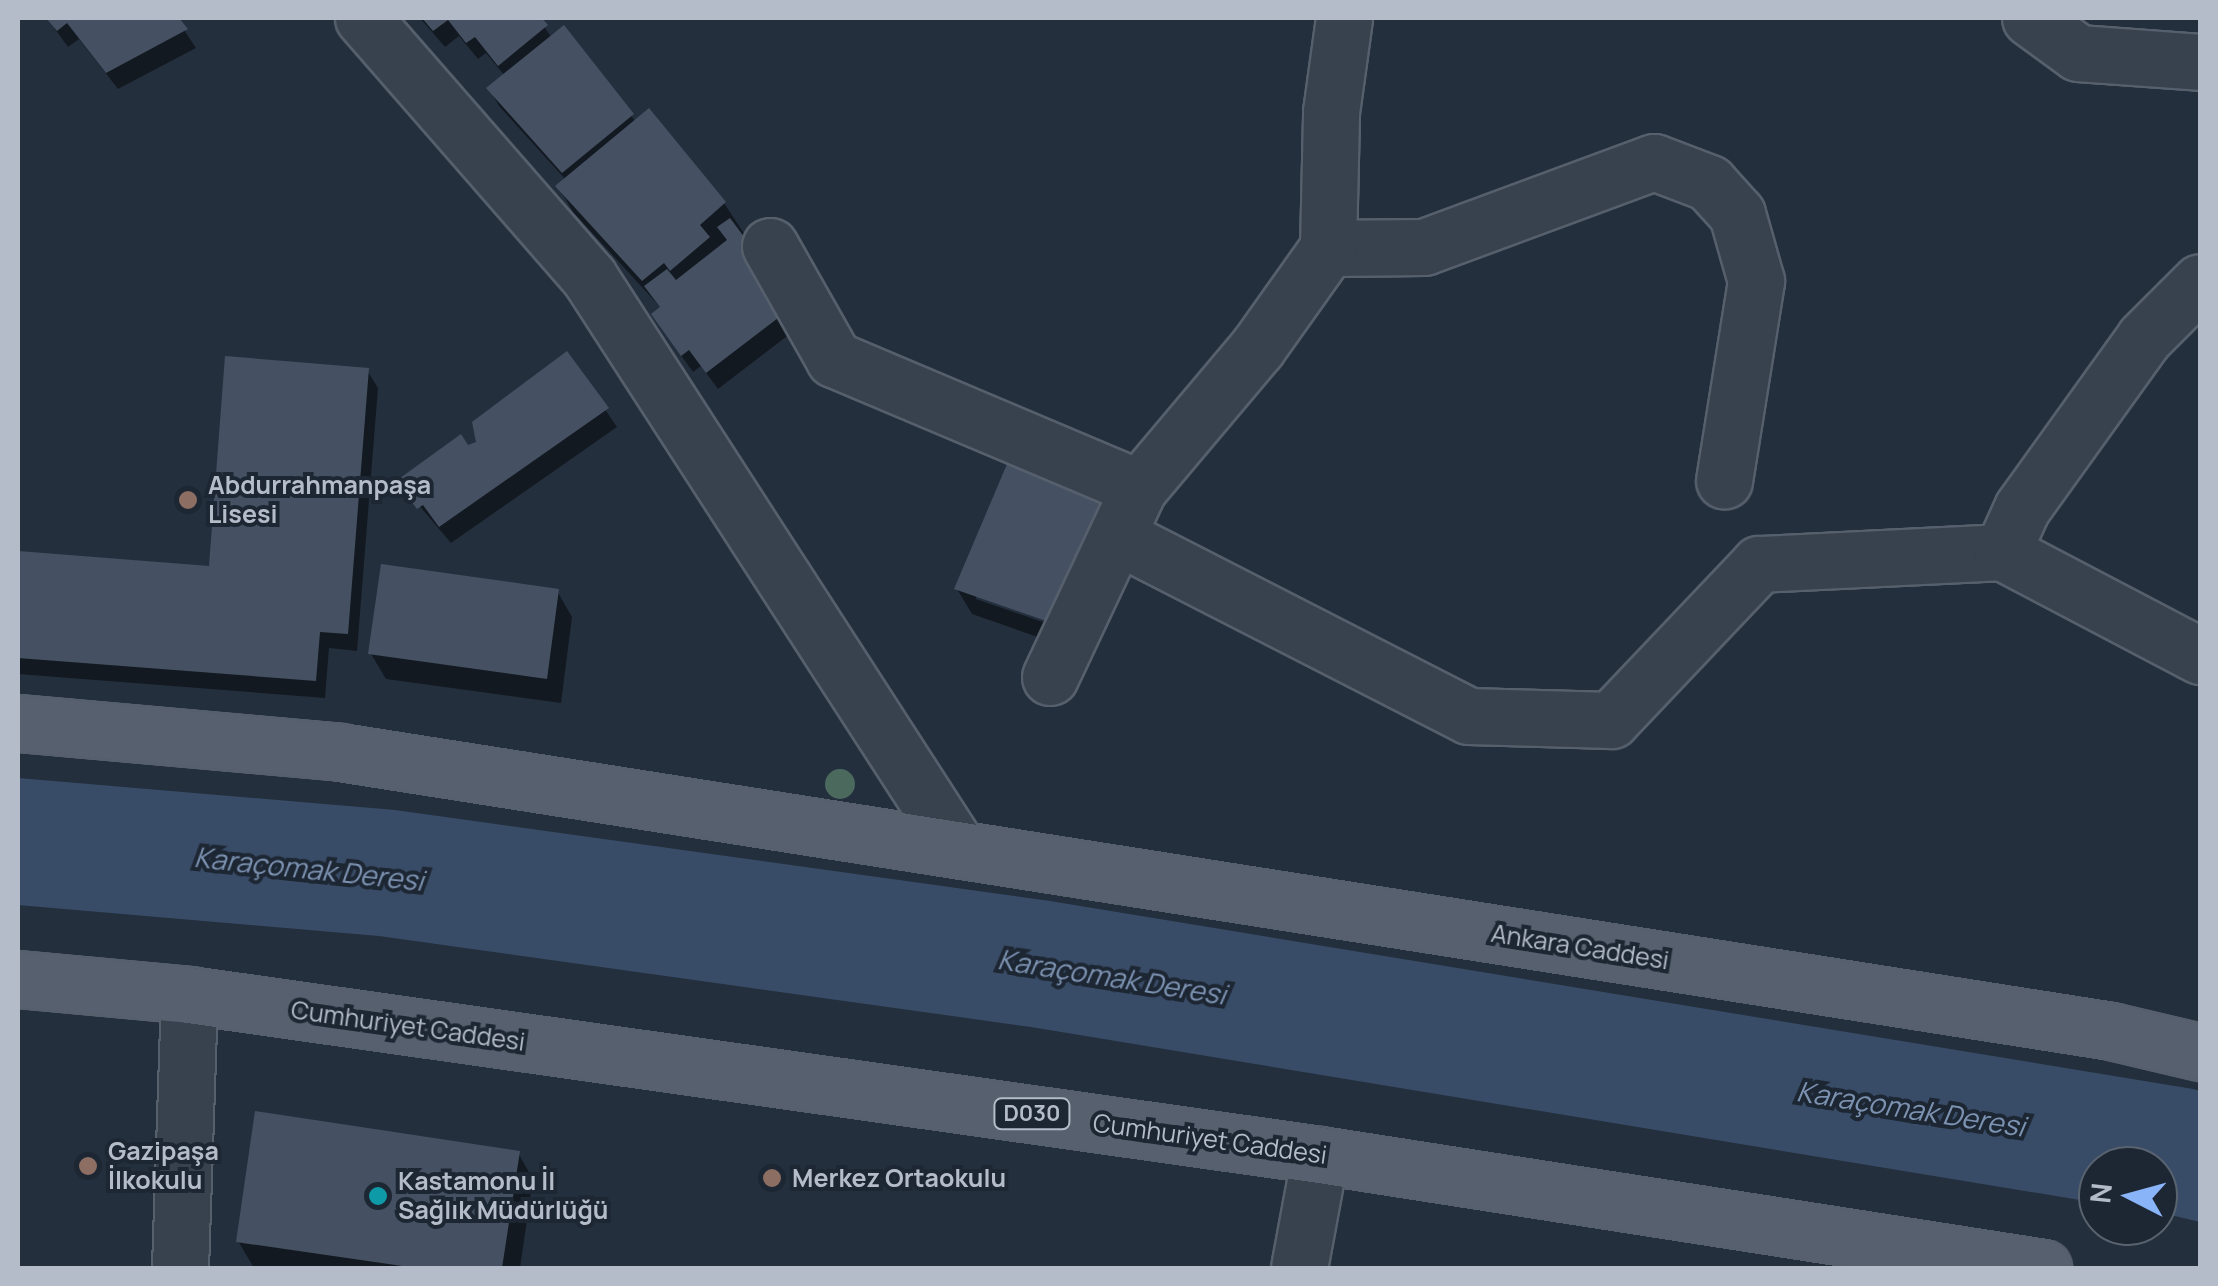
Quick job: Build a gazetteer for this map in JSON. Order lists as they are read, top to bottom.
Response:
{
  "streets": {
    "main road": ["Ankara Caddesi", "Cumhuriyet Caddesi", "D030"]
  },
  "water": ["Karaçomak Deresi"],
  "places": [
    "Abdurrahmanpaşa Lisesi",
    "Gazipaşa İlkokulu",
    "Merkez Ortaokulu",
    "Kastamonu İl Sağlık Müdürlüğü"
  ],
  "north": "left"
}
